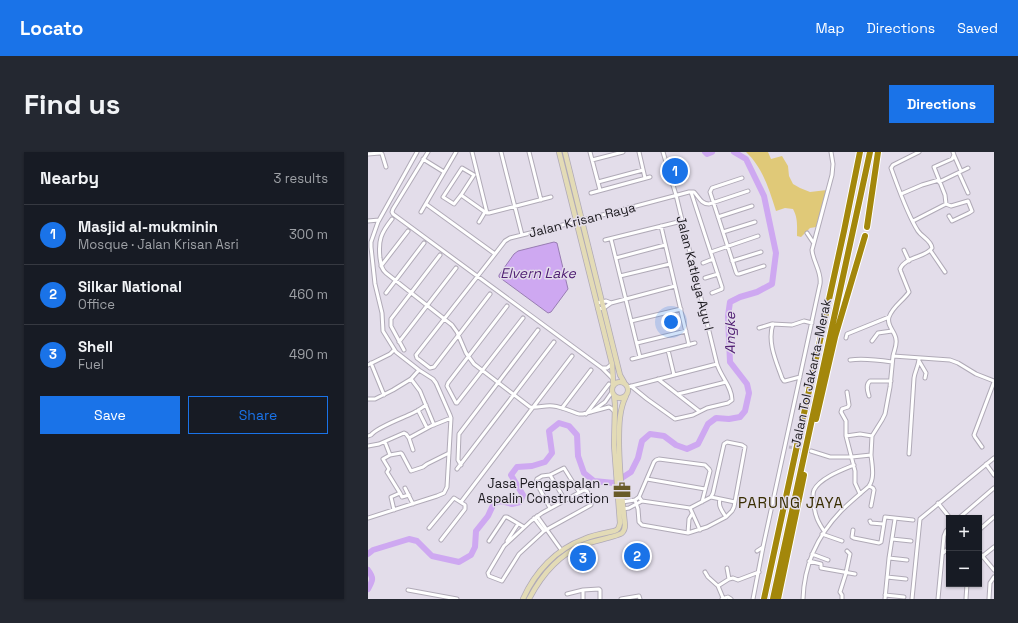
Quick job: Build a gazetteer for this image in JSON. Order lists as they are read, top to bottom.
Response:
{
  "streets": {
    "highway": ["Jalan Tol Jakarta–Merak"],
    "street": ["Jalan Krisan Raya", "Jalan Katleya Ayu I"]
  },
  "crossings": [
    ["Jalan Krisan Raya", "Jalan Katleya Ayu I"]
  ],
  "districts": ["PARUNG JAYA"],
  "water": ["Elvern Lake", "Angke"],
  "places": {
    "office": ["Jasa Pengaspalan - Aspalin Construction"]
  },
  "page": {
    "header": "Locato",
    "nav": ["Map", "Directions", "Saved"],
    "buttons": [
      "Directions",
      ["Save", "Share"]
    ],
    "title": "Find us",
    "heading": ["Nearby", "3 results"],
    "pins": ["1", "2", "3"],
    "list": [
      {
        "mark": "1",
        "name": "Masjid al-mukminin",
        "note": "Mosque · Jalan Krisan Asri",
        "value": "300 m"
      },
      {
        "mark": "2",
        "name": "Silkar National",
        "note": "Office",
        "value": "460 m"
      },
      {
        "mark": "3",
        "name": "Shell",
        "note": "Fuel",
        "value": "490 m"
      }
    ],
    "map_buttons": ["+", "−"]
  }
}
